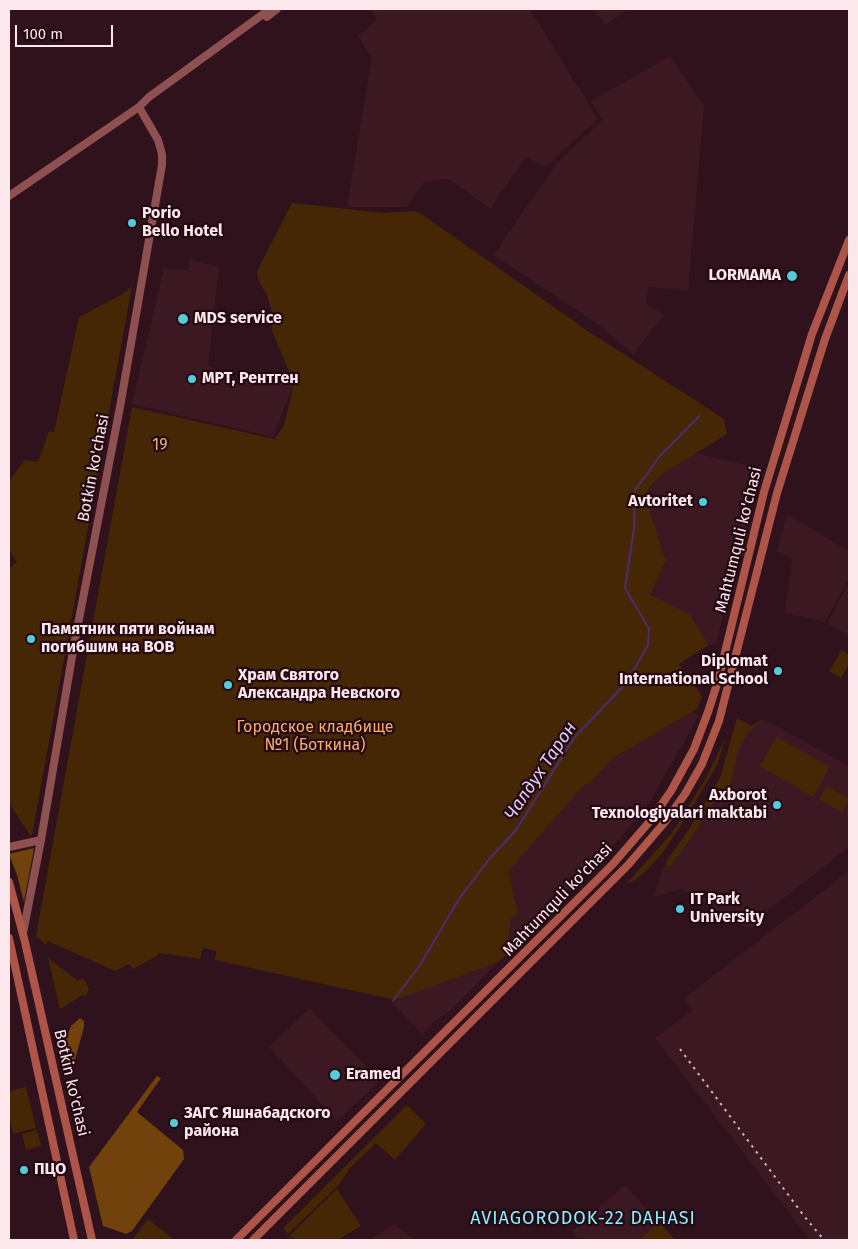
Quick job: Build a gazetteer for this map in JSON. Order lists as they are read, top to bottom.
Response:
{
  "streets": {
    "main road": ["Botkin ko'chasi", "Mahtumquli ko'chasi"]
  },
  "districts": ["AVIAGORODOK-22 DAHASI"],
  "water": ["Чалдух Тарон"],
  "parks": ["19", "Городское кладбище №1 (Боткина)"],
  "places": [
    "Porio Bello Hotel",
    "LORMAMA",
    "MDS service",
    "МРТ, Рентген",
    "Avtoritet",
    "Памятник пяти войнам погибшим на ВОВ",
    "Diplomat International School",
    "Храм Святого Александра Невского",
    "Axborot Texnologiyalari maktabi",
    "IT Park University",
    "Eramed",
    "ЗАГС Яшнабадского района",
    "ПЦО"
  ],
  "scale_bar": "100 m"
}
